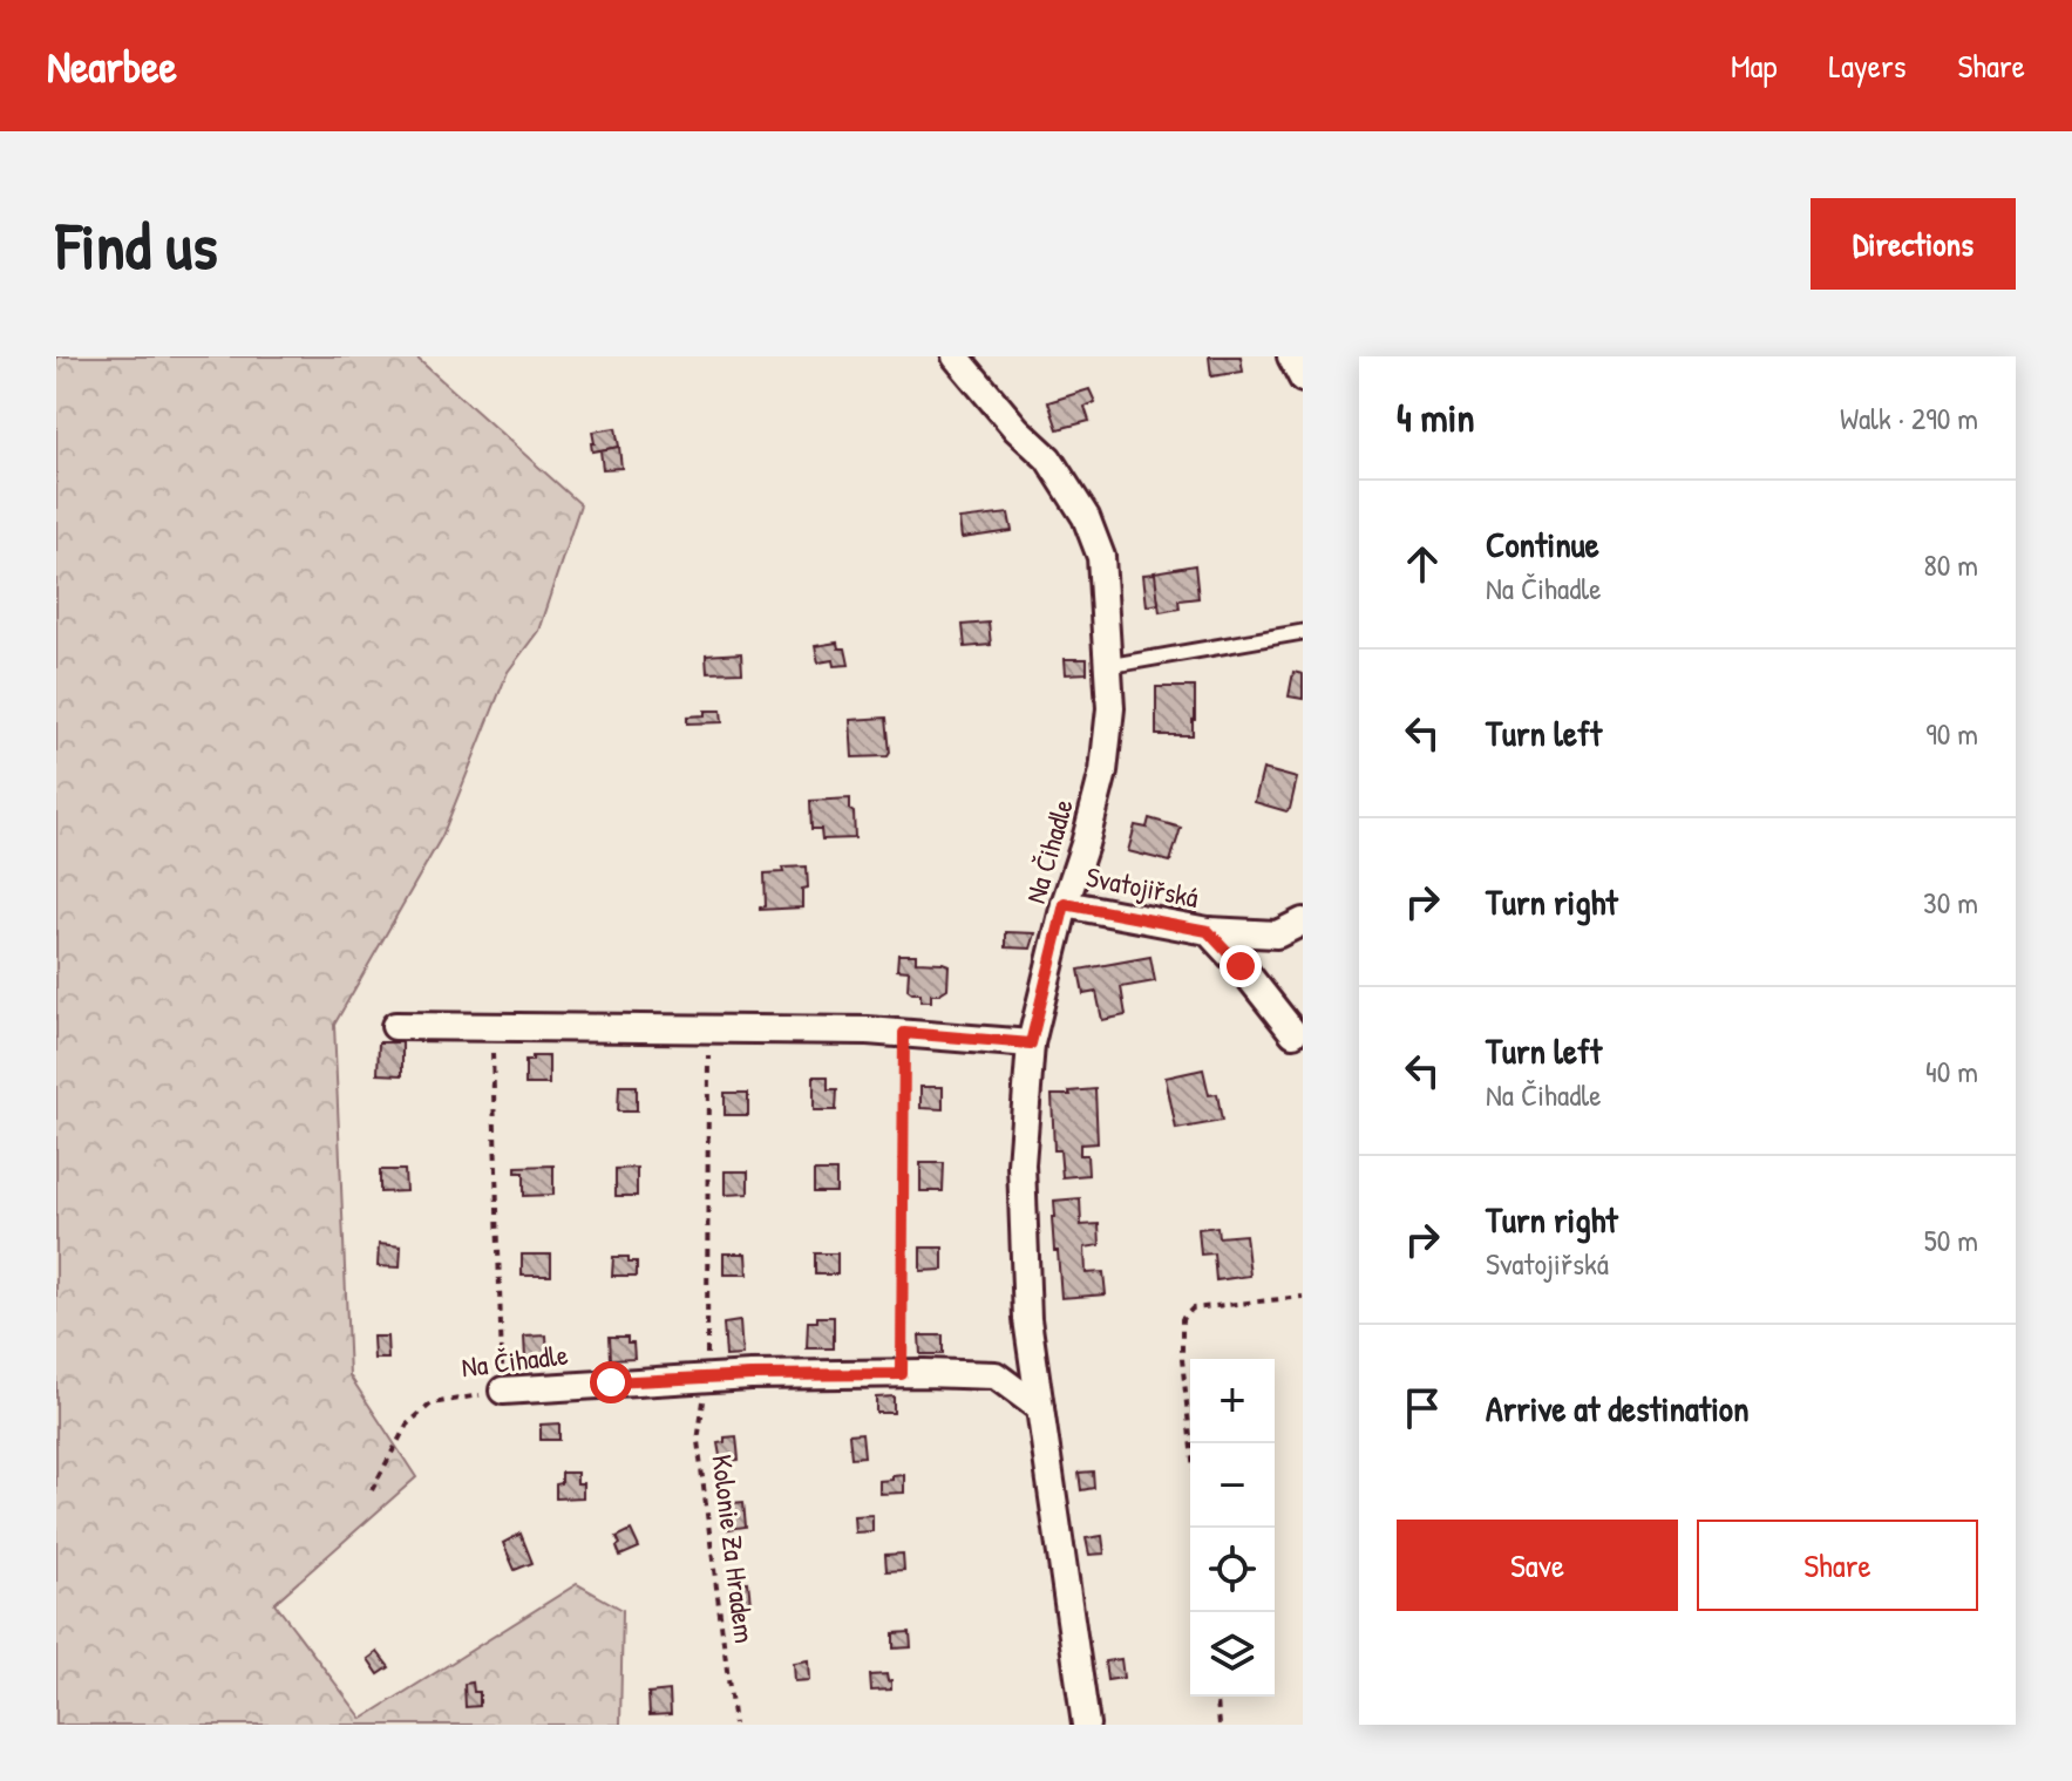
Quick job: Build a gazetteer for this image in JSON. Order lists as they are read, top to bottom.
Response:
{
  "streets": {
    "street": ["Na Čihadle", "Svatojiřská"],
    "path": ["Kolonie Za Hradem"]
  },
  "crossings": [
    ["Na Čihadle", "Svatojiřská"],
    ["Na Čihadle", "Kolonie Za Hradem"]
  ],
  "page": {
    "header": "Nearbee",
    "nav": ["Map", "Layers", "Share"],
    "buttons": [
      "Directions",
      ["Save", "Share"]
    ],
    "title": "Find us",
    "heading": ["4 min", "Walk · 290 m"],
    "list": [
      ["Continue", "Na Čihadle", "80 m"],
      ["Turn left", "90 m"],
      ["Turn right", "30 m"],
      ["Turn left", "Na Čihadle", "40 m"],
      ["Turn right", "Svatojiřská", "50 m"],
      "Arrive at destination"
    ],
    "map_buttons": ["+", "−"]
  }
}
